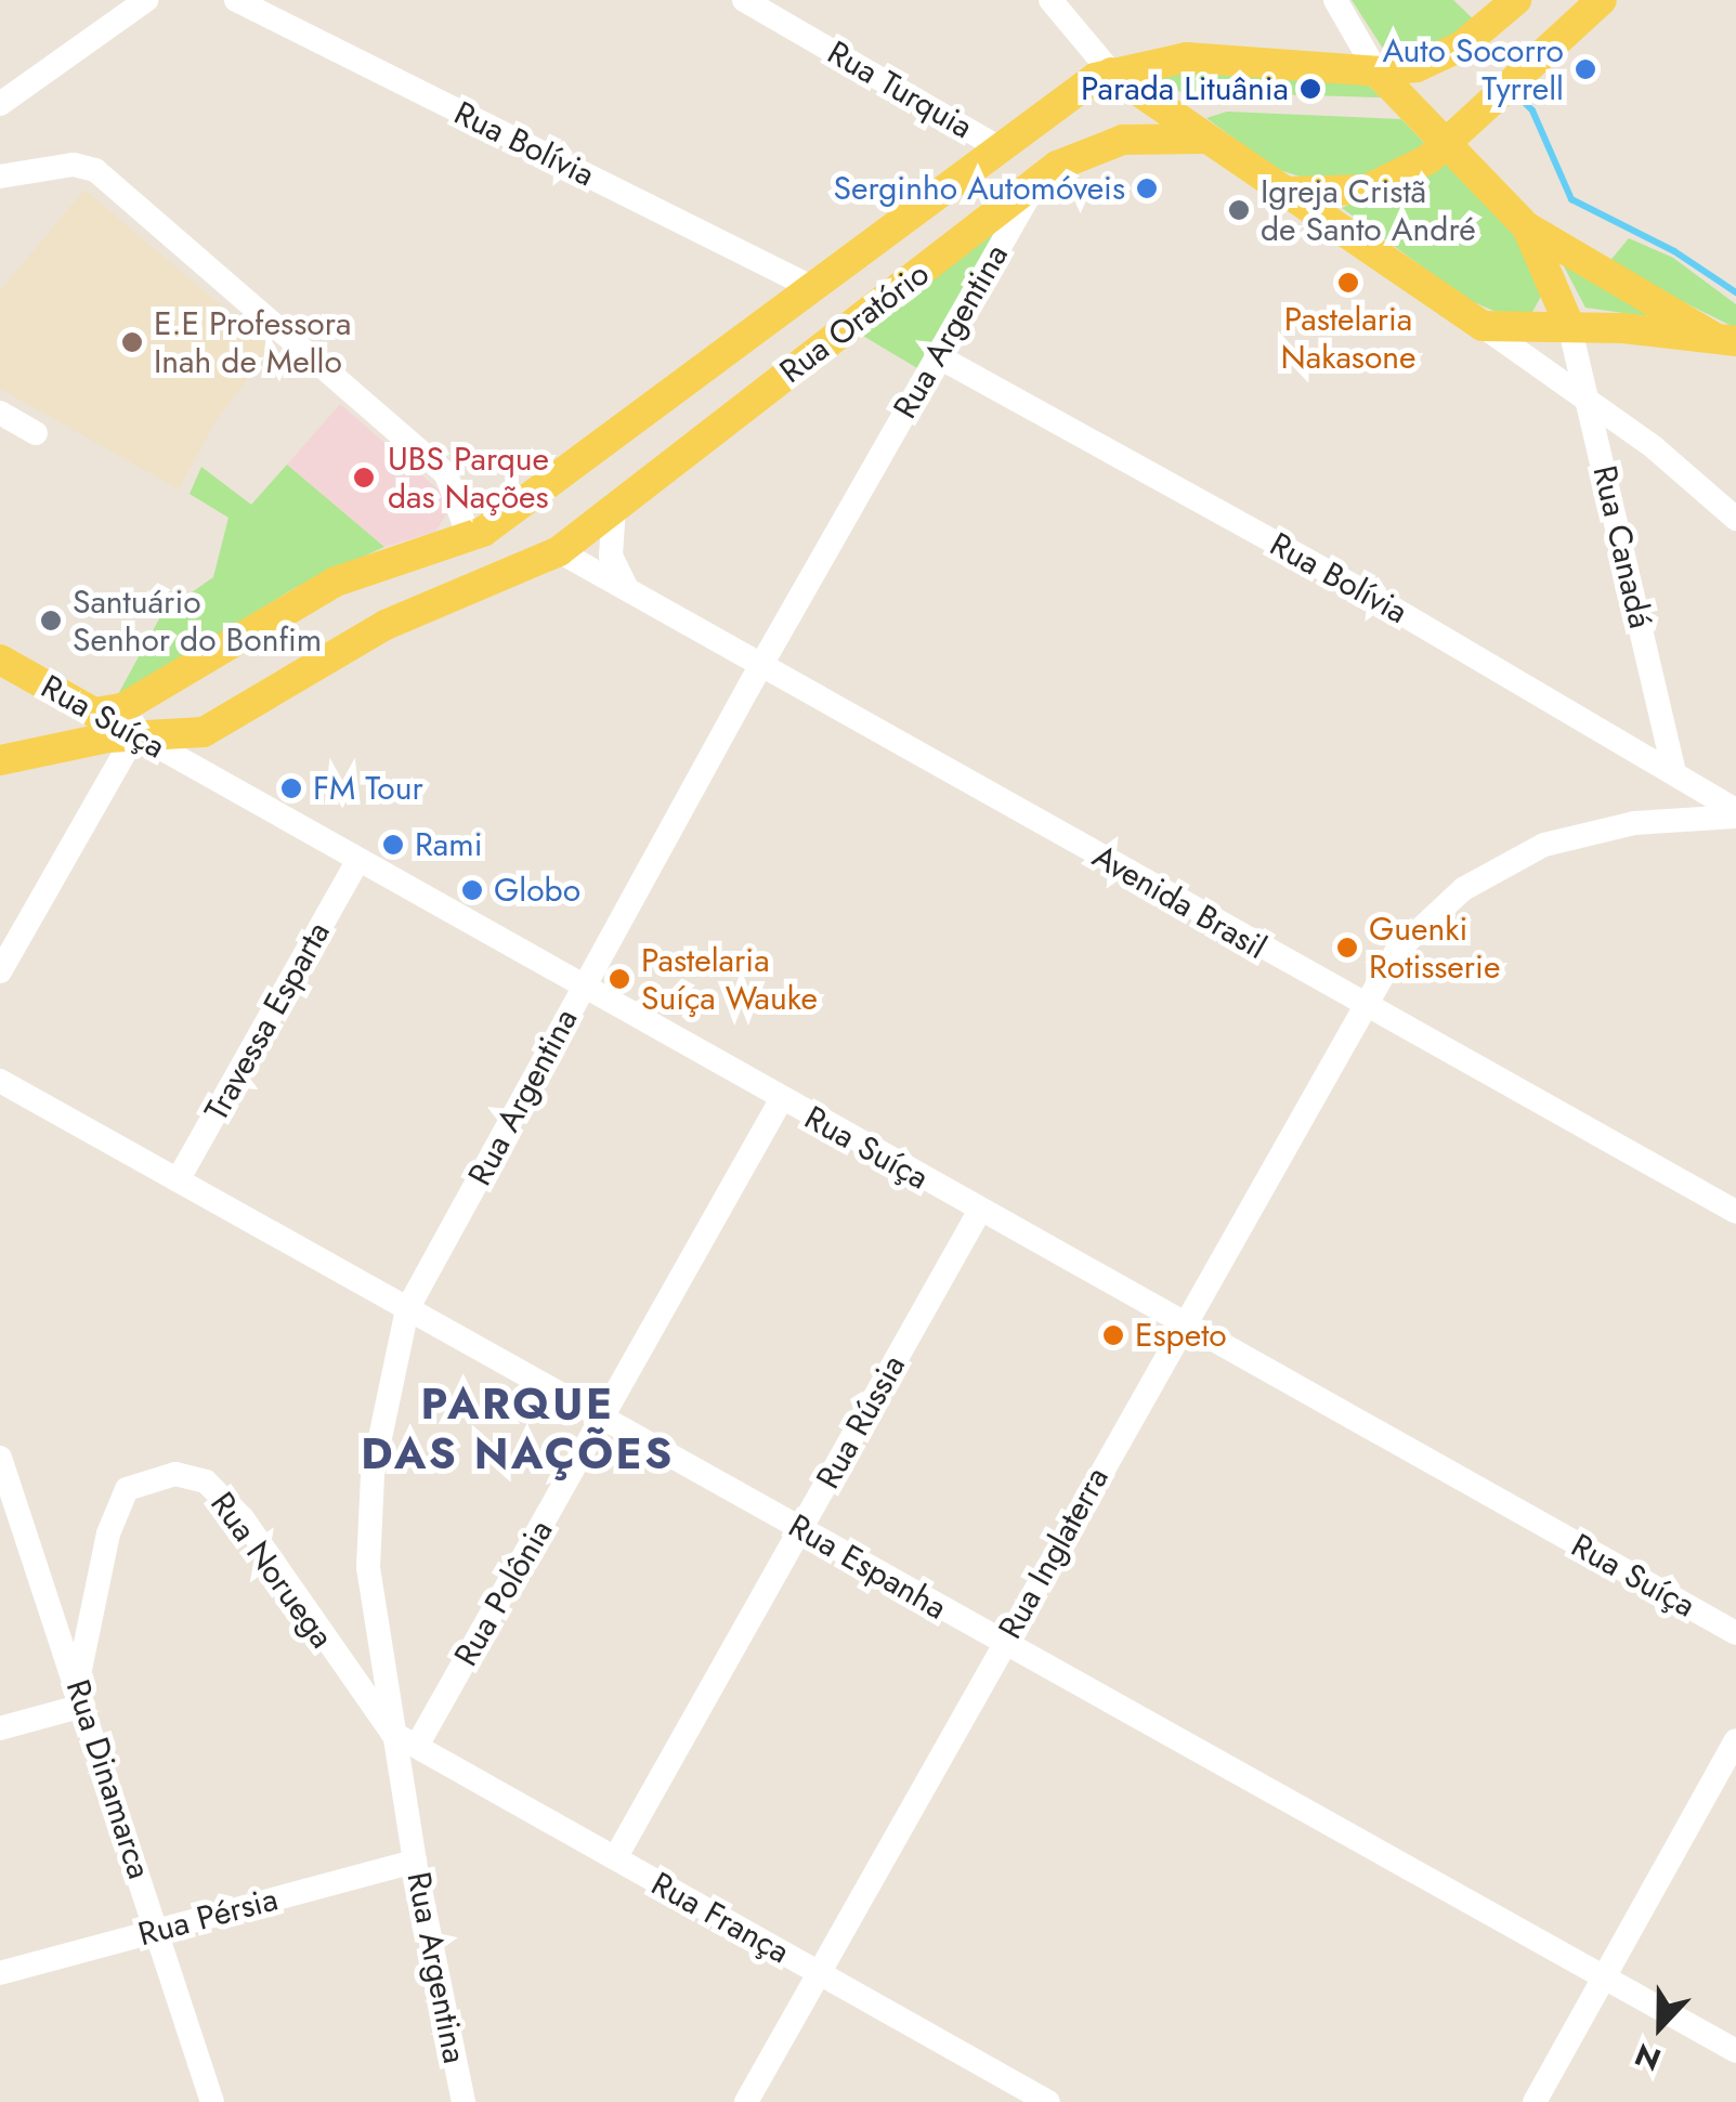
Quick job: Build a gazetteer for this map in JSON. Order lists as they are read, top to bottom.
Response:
{
  "streets": {
    "main road": ["Rua Oratório", "Rua Suíça"],
    "street": [
      "Rua Turquia",
      "Rua Bolívia",
      "Rua Argentina",
      "Rua Canadá",
      "Avenida Brasil",
      "Travessa Esparta",
      "Rua Rússia",
      "Rua Inglaterra",
      "Rua Espanha",
      "Rua Noruega",
      "Rua Polônia",
      "Rua Dinamarca",
      "Rua Pérsia",
      "Rua França"
    ]
  },
  "crossings": [
    ["Rua Turquia", "Rua Oratório"],
    ["Rua Bolívia", "Rua Oratório"],
    ["Rua Bolívia", "Rua Argentina"],
    ["Rua Bolívia", "Rua Canadá"],
    ["Rua Bolívia", "Rua Inglaterra"],
    ["Rua Oratório", "Rua Argentina"],
    ["Rua Oratório", "Rua Suíça"],
    ["Rua Oratório", "Avenida Brasil"],
    ["Rua Argentina", "Rua Suíça"],
    ["Rua Argentina", "Avenida Brasil"],
    ["Rua Argentina", "Rua Espanha"],
    ["Rua Argentina", "Rua Noruega"],
    ["Rua Argentina", "Rua Pérsia"],
    ["Rua Argentina", "Rua França"],
    ["Rua Suíça", "Travessa Esparta"],
    ["Rua Suíça", "Rua Rússia"],
    ["Rua Suíça", "Rua Inglaterra"],
    ["Rua Suíça", "Rua Polônia"],
    ["Avenida Brasil", "Rua Inglaterra"],
    ["Travessa Esparta", "Rua Espanha"],
    ["Rua Rússia", "Rua Espanha"],
    ["Rua Rússia", "Rua França"],
    ["Rua Inglaterra", "Rua Espanha"],
    ["Rua Inglaterra", "Rua França"],
    ["Rua Espanha", "Rua Polônia"],
    ["Rua Noruega", "Rua Dinamarca"],
    ["Rua Noruega", "Rua França"],
    ["Rua Polônia", "Rua França"],
    ["Rua Dinamarca", "Rua Pérsia"]
  ],
  "districts": ["PARQUE DAS NAÇÕES"],
  "places": [
    "Auto Socorro Tyrrell",
    "Parada Lituânia",
    "Serginho Automóveis",
    "Igreja Cristã de Santo André",
    "Pastelaria Nakasone",
    "E.E Professora Inah de Mello",
    "UBS Parque das Nações",
    "Santuário Senhor do Bonfim",
    "FM Tour",
    "Rami",
    "Globo",
    "Guenki Rotisserie",
    "Pastelaria Suíça Wauke",
    "Espeto"
  ],
  "north": "bottom"
}
